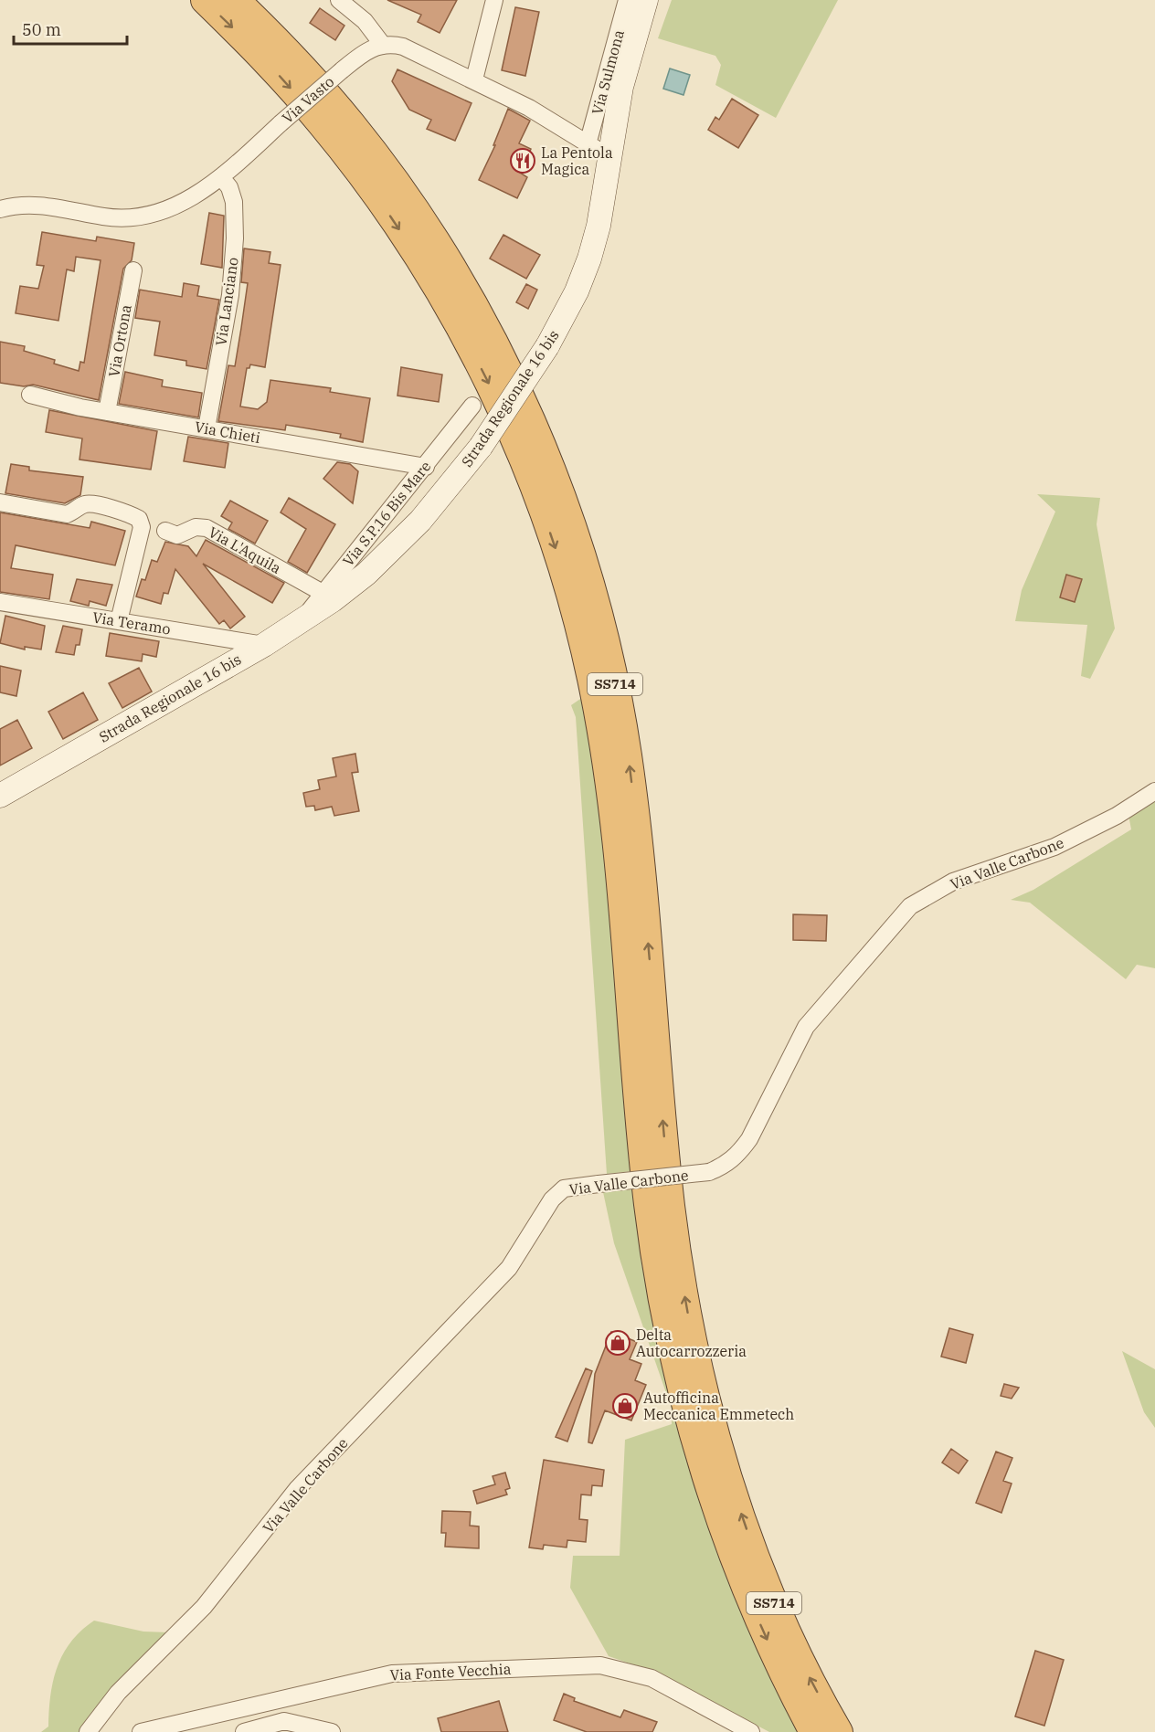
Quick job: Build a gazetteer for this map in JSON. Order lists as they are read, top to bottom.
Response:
{
  "streets": {
    "highway": ["SS714"],
    "main road": ["Strada Regionale 16 bis"],
    "street": [
      "Via Sulmona",
      "Via Vasto",
      "Via Lanciano",
      "Via Ortona",
      "Via Chieti",
      "Via S.P.16 Bis Mare",
      "Via L'Aquila",
      "Via Teramo",
      "Via Valle Carbone",
      "Via Fonte Vecchia"
    ]
  },
  "crossings": [
    ["Via Vasto", "Via Lanciano"],
    ["Via Lanciano", "Via Chieti"],
    ["Via Ortona", "Via Chieti"],
    ["Strada Regionale 16 bis", "Via S.P.16 Bis Mare"],
    ["Strada Regionale 16 bis", "Via Teramo"],
    ["Via Chieti", "Via S.P.16 Bis Mare"],
    ["Via S.P.16 Bis Mare", "Via L'Aquila"]
  ],
  "places": {
    "restaurant": ["La Pentola Magica"],
    "shop": ["Delta Autocarrozzeria", "Autofficina Meccanica Emmetech"]
  },
  "scale_bar": "50 m"
}
